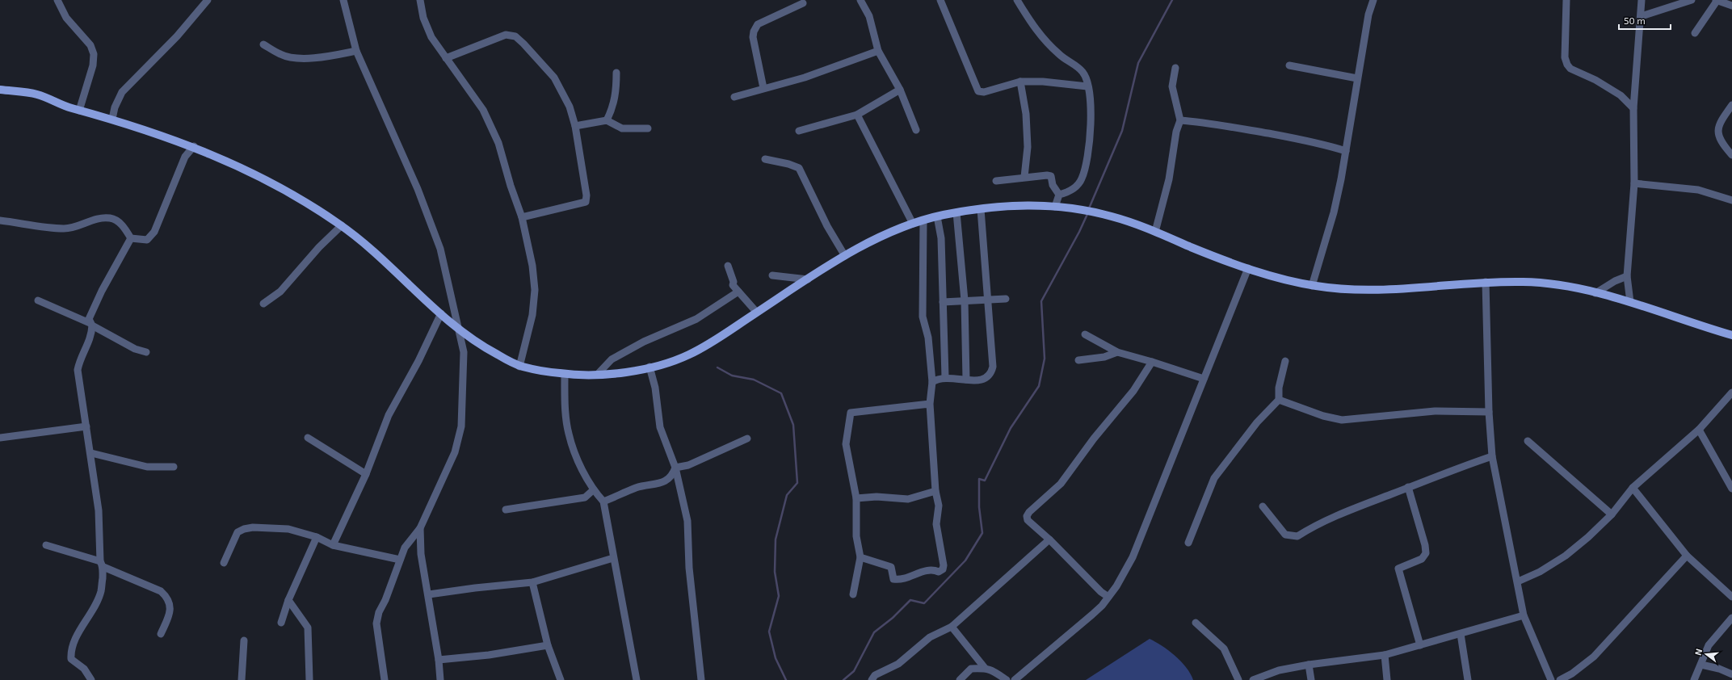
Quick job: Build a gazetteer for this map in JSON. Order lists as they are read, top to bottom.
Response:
{
  "scale_bar": "50 m",
  "north": "left"
}
